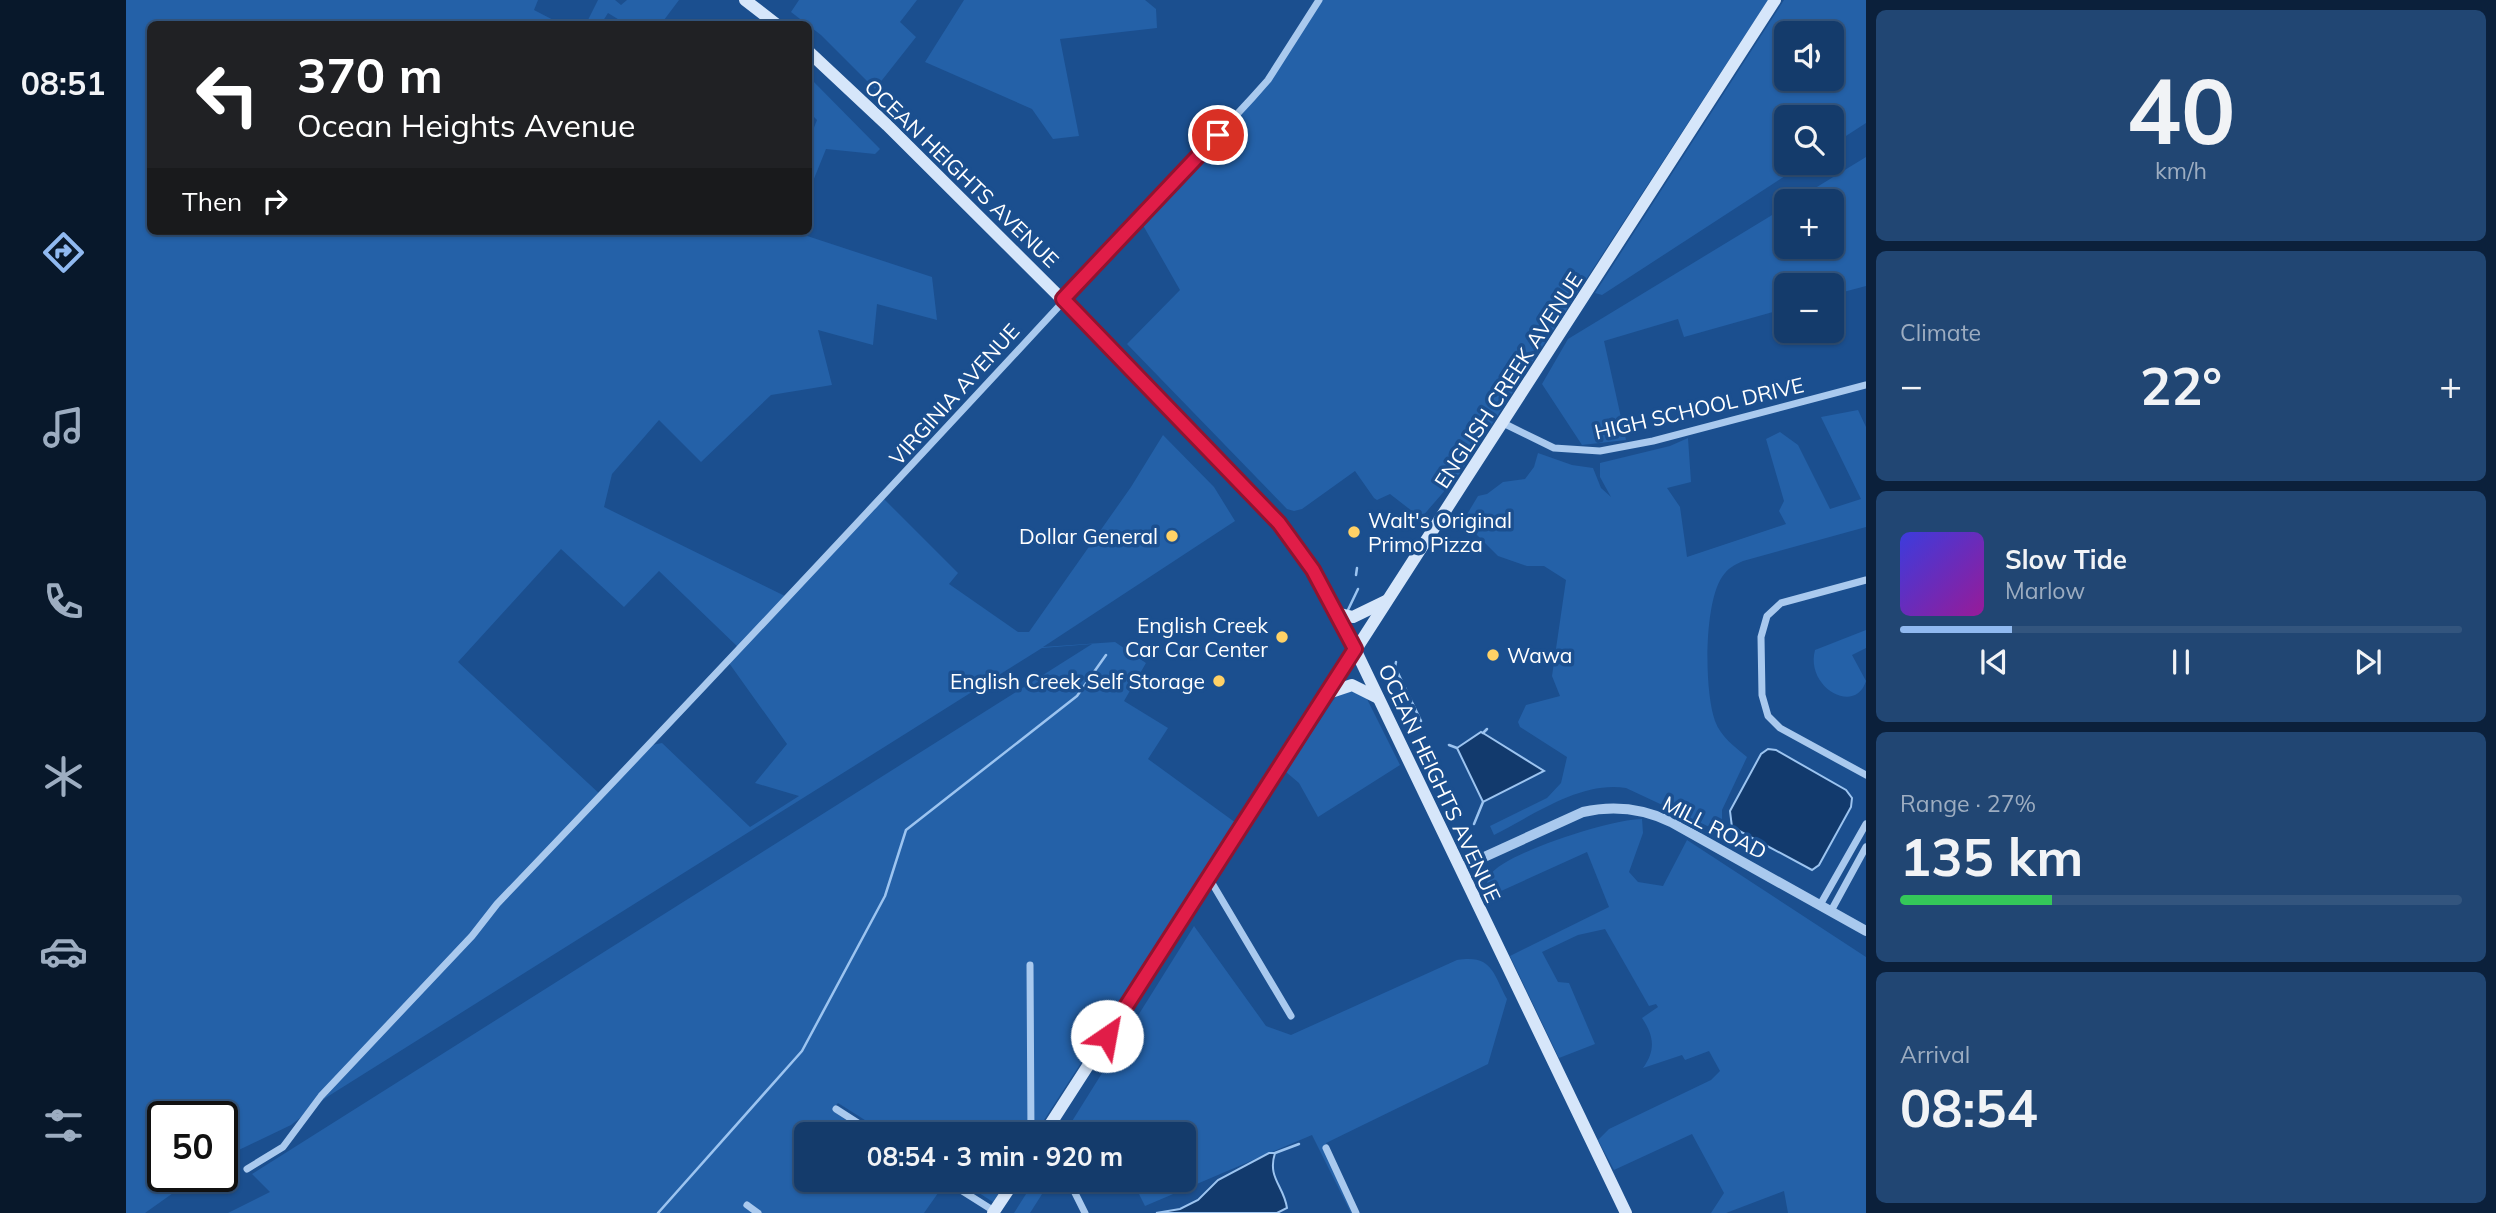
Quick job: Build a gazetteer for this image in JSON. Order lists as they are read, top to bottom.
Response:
{
  "streets": {
    "main road": ["OCEAN HEIGHTS AVENUE", "ENGLISH CREEK AVENUE"],
    "street": ["VIRGINIA AVENUE", "HIGH SCHOOL DRIVE", "MILL ROAD"]
  },
  "crossings": [
    ["OCEAN HEIGHTS AVENUE", "ENGLISH CREEK AVENUE"],
    ["OCEAN HEIGHTS AVENUE", "VIRGINIA AVENUE"],
    ["OCEAN HEIGHTS AVENUE", "MILL ROAD"],
    ["ENGLISH CREEK AVENUE", "HIGH SCHOOL DRIVE"]
  ],
  "places": [
    "Walt's Original Primo Pizza",
    "Dollar General",
    "English Creek Car Car Center",
    "Wawa",
    "English Creek Self Storage"
  ],
  "page": {
    "tabs": "08:51",
    "tile": [
      ["40", "km/h"],
      "Climate",
      ["Range · 27%", "135 km"],
      ["Arrival", "08:54"]
    ],
    "map_buttons": ["+", "−"],
    "turn": ["370 m", "Ocean Heights Avenue"],
    "then": "Then",
    "heat": ["−", "22°", "+"],
    "song": ["Slow Tide", "Marlow"],
    "limit": "50",
    "trip": "08:54 · 3 min · 920 m"
  }
}
